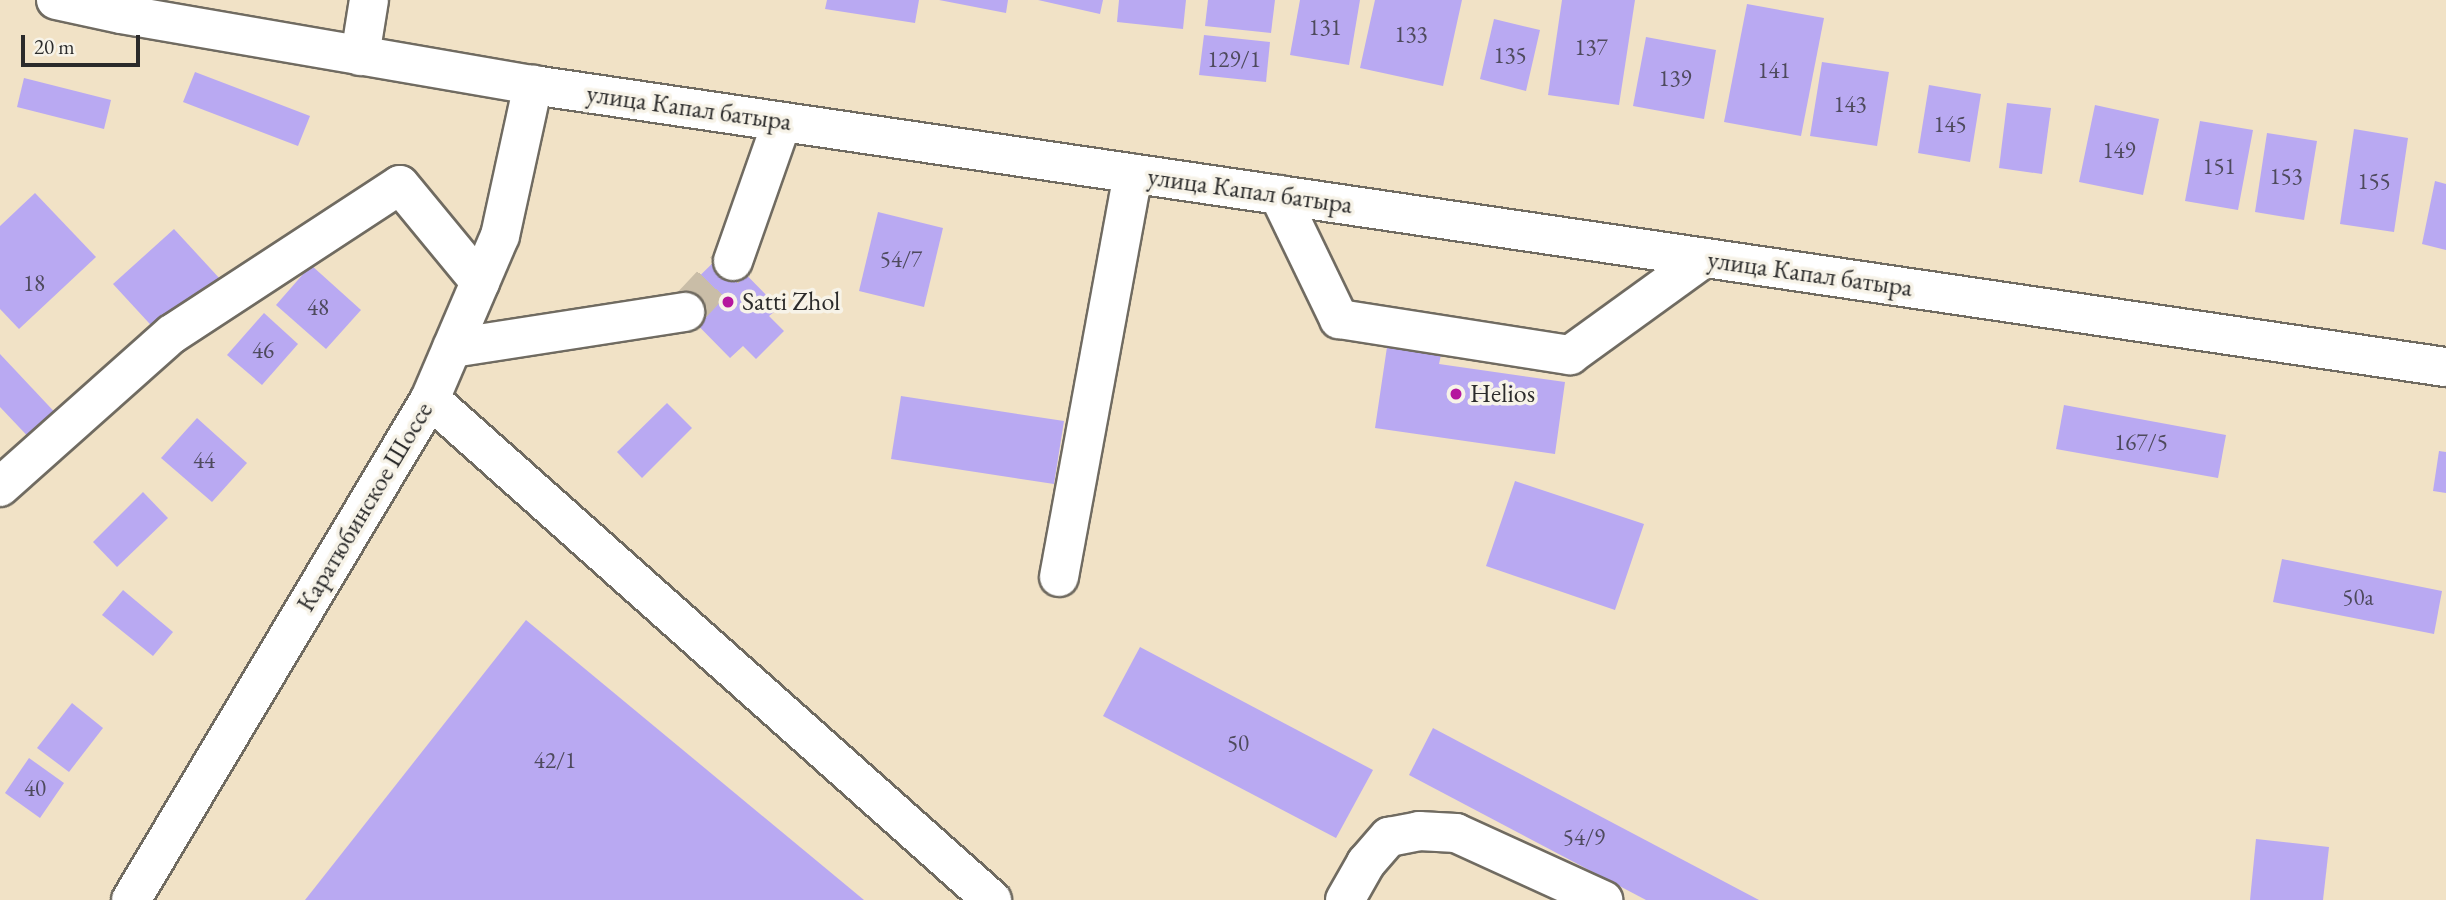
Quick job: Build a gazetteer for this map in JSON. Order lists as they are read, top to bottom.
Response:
{
  "streets": {
    "main road": ["улица Капал батыра", "Каратюбинское Шоссе"]
  },
  "crossings": [
    ["улица Капал батыра", "Каратюбинское Шоссе"]
  ],
  "places": ["Satti Zhol", "Helios"],
  "house_numbers": [
    "131",
    "133",
    "137",
    "135",
    "129/1",
    "141",
    "139",
    "143",
    "145",
    "149",
    "151",
    "153",
    "155",
    "54/7",
    "18",
    "48",
    "46",
    "167/5",
    "44",
    "50а",
    "50",
    "42/1",
    "40",
    "54/9"
  ],
  "scale_bar": "20 m"
}
